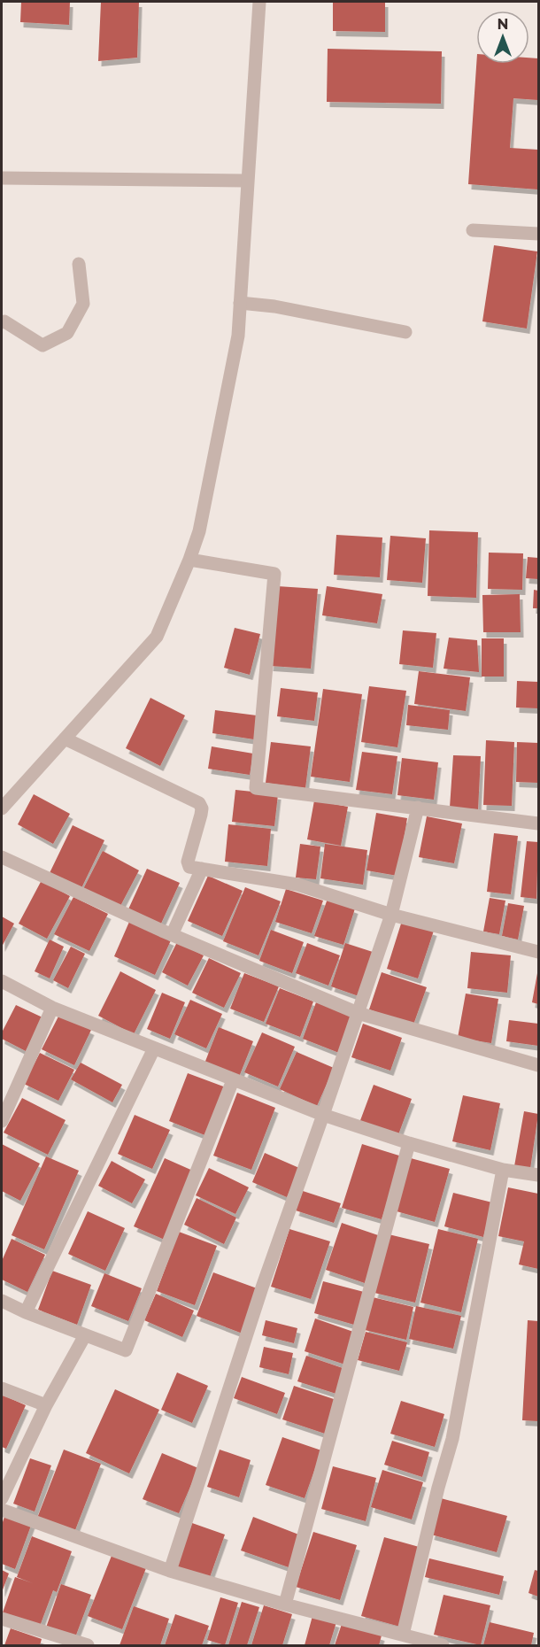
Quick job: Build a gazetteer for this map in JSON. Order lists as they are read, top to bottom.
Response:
{
  "north": "top"
}
